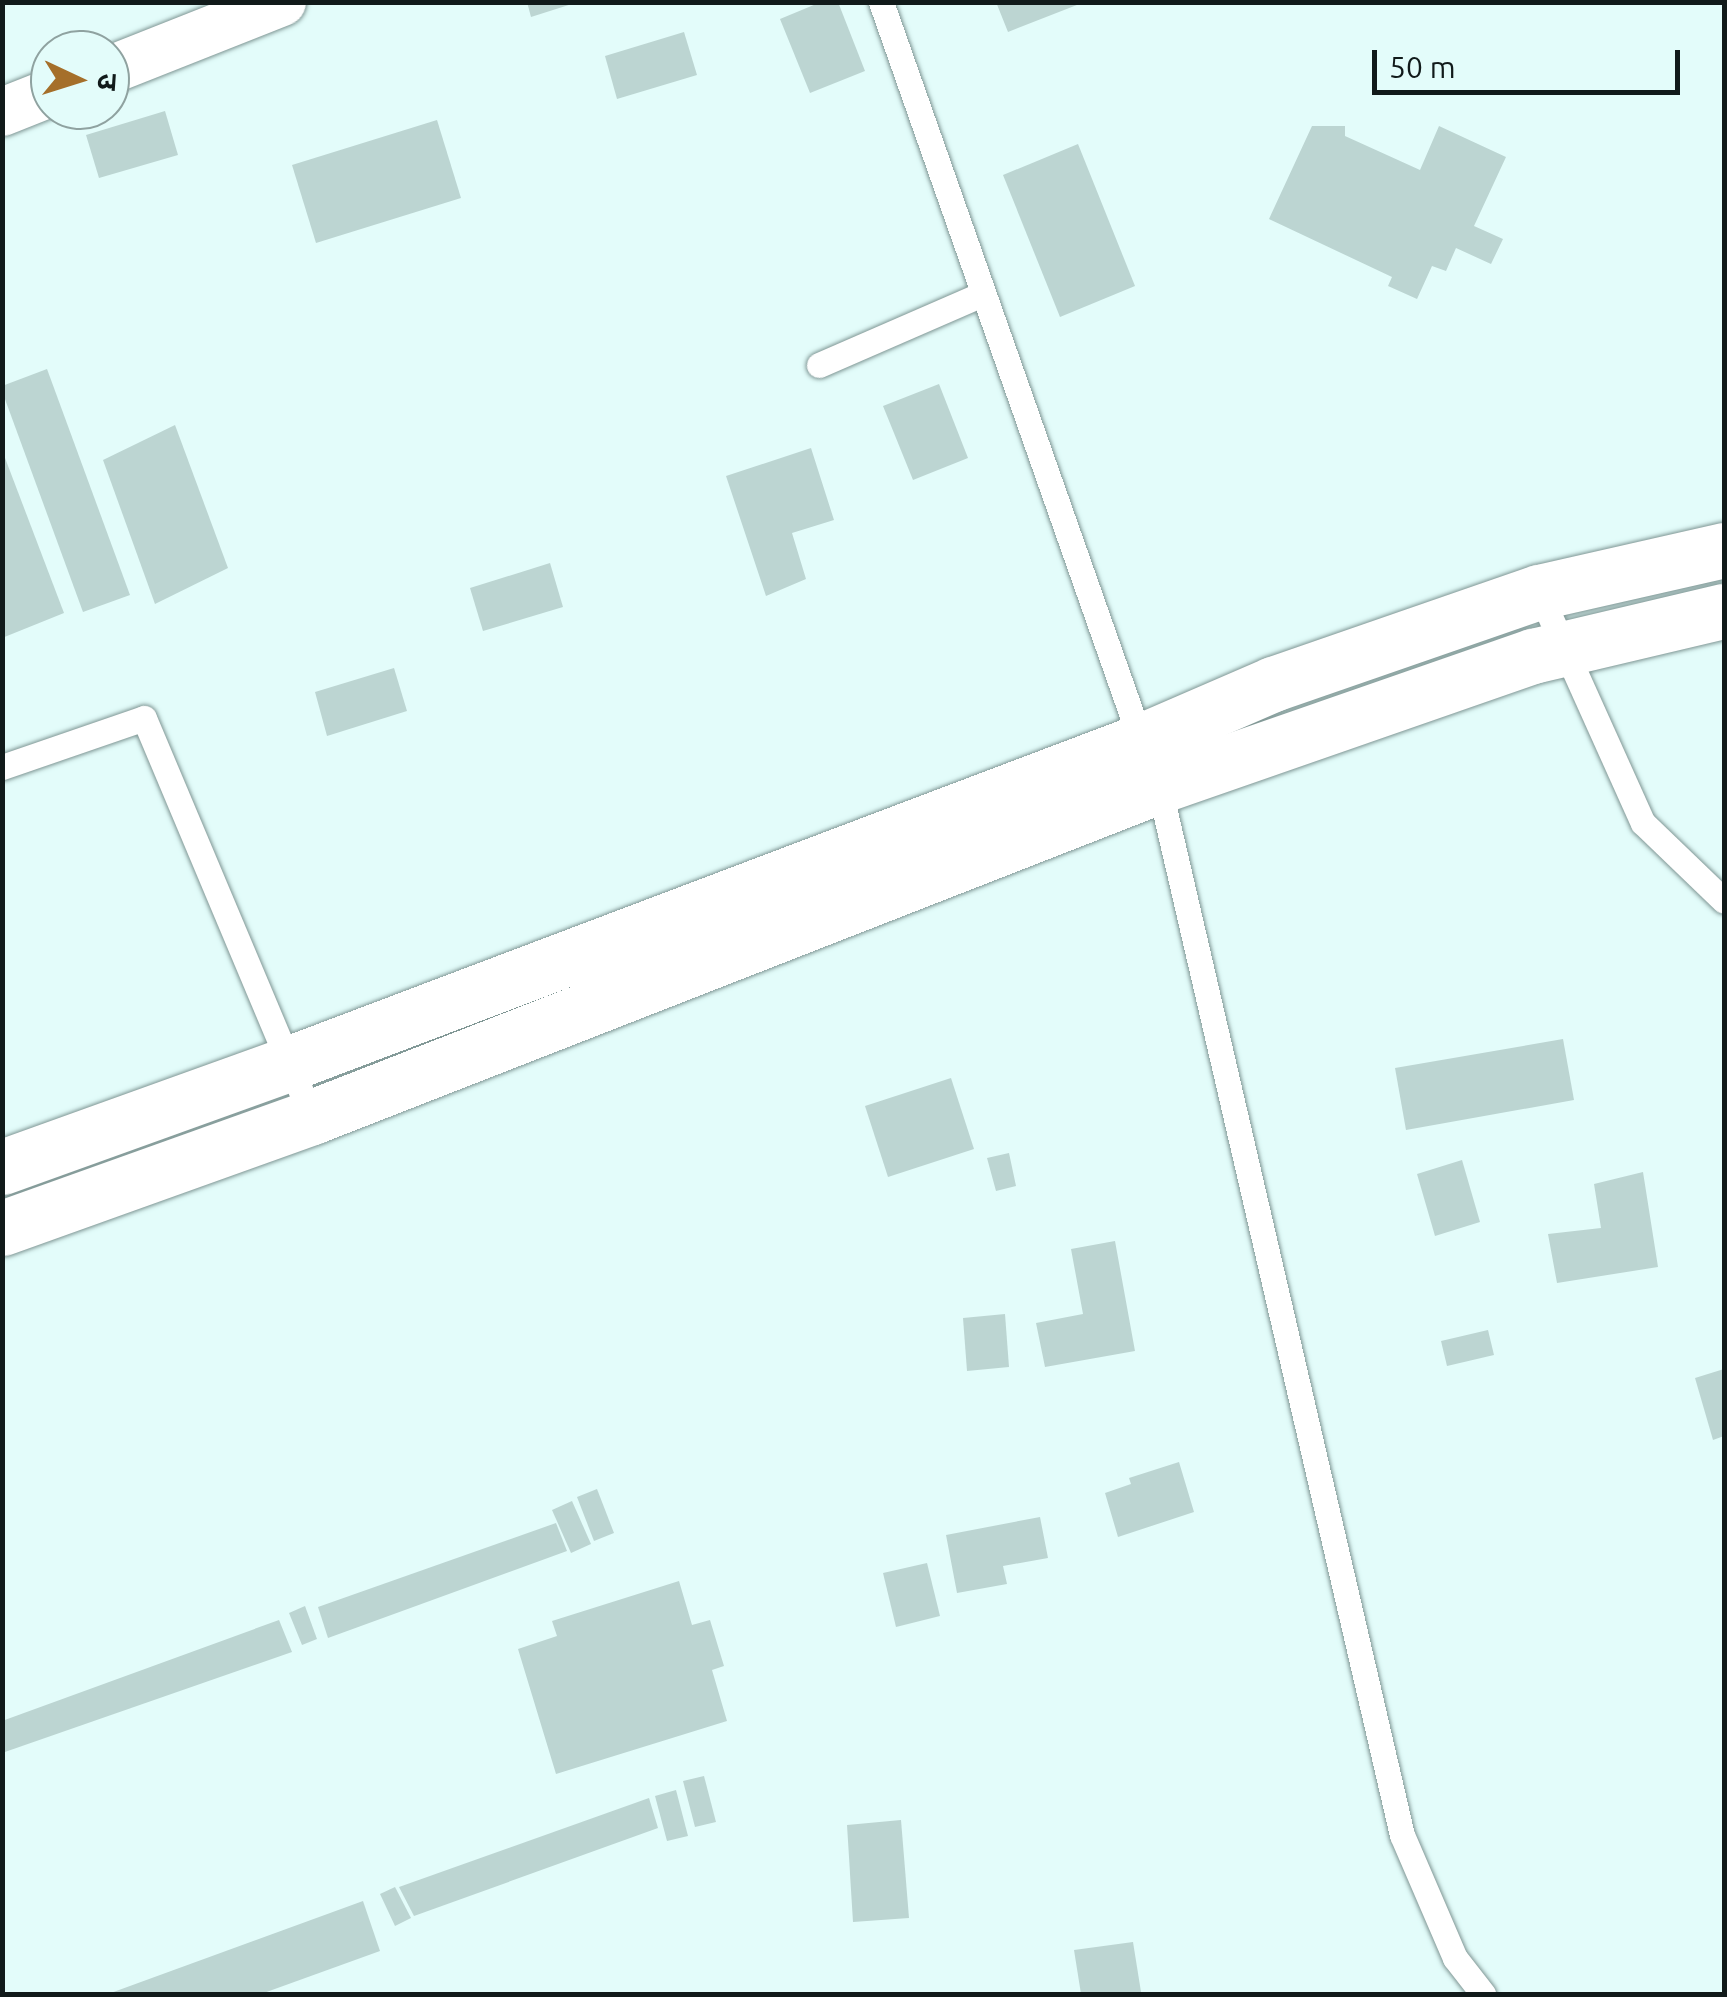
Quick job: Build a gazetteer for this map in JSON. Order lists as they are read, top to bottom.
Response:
{
  "scale_bar": "50 m",
  "north": "right"
}
